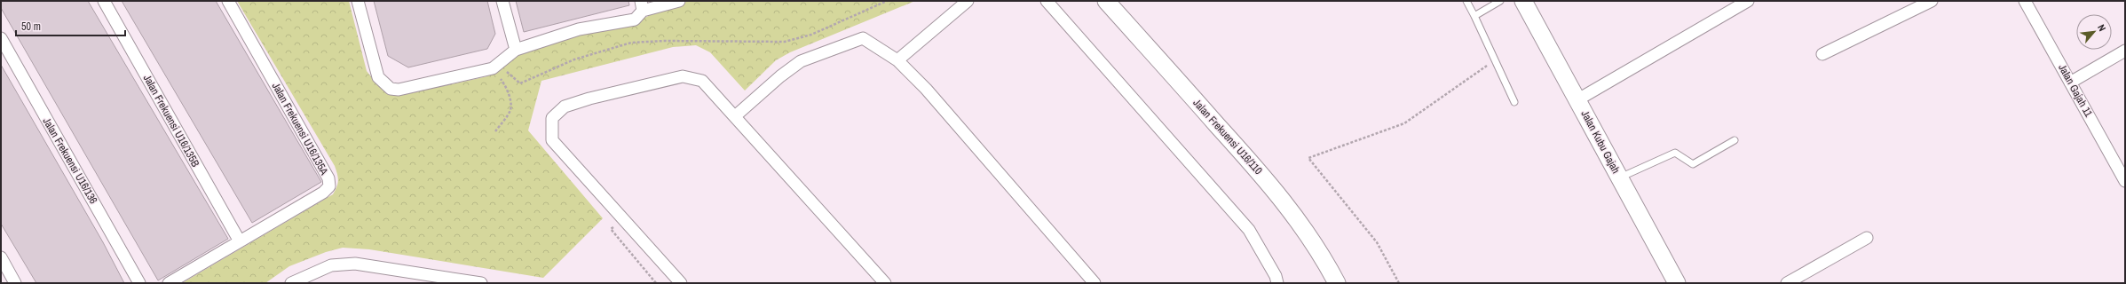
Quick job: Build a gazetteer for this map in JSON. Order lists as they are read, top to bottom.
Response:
{
  "streets": {
    "street": [
      "Jalan Gajah 11",
      "Jalan Frekuensi U16/135B",
      "Jalan Frekuensi U16/135A",
      "Jalan Frekuensi U16/110",
      "Jalan Kubu Gajah",
      "Jalan Frekuensi U16/136"
    ]
  },
  "crossings": [
    ["Jalan Frekuensi U16/135B", "Jalan Frekuensi U16/135A"]
  ],
  "scale_bar": "50 m",
  "north": "top right"
}
